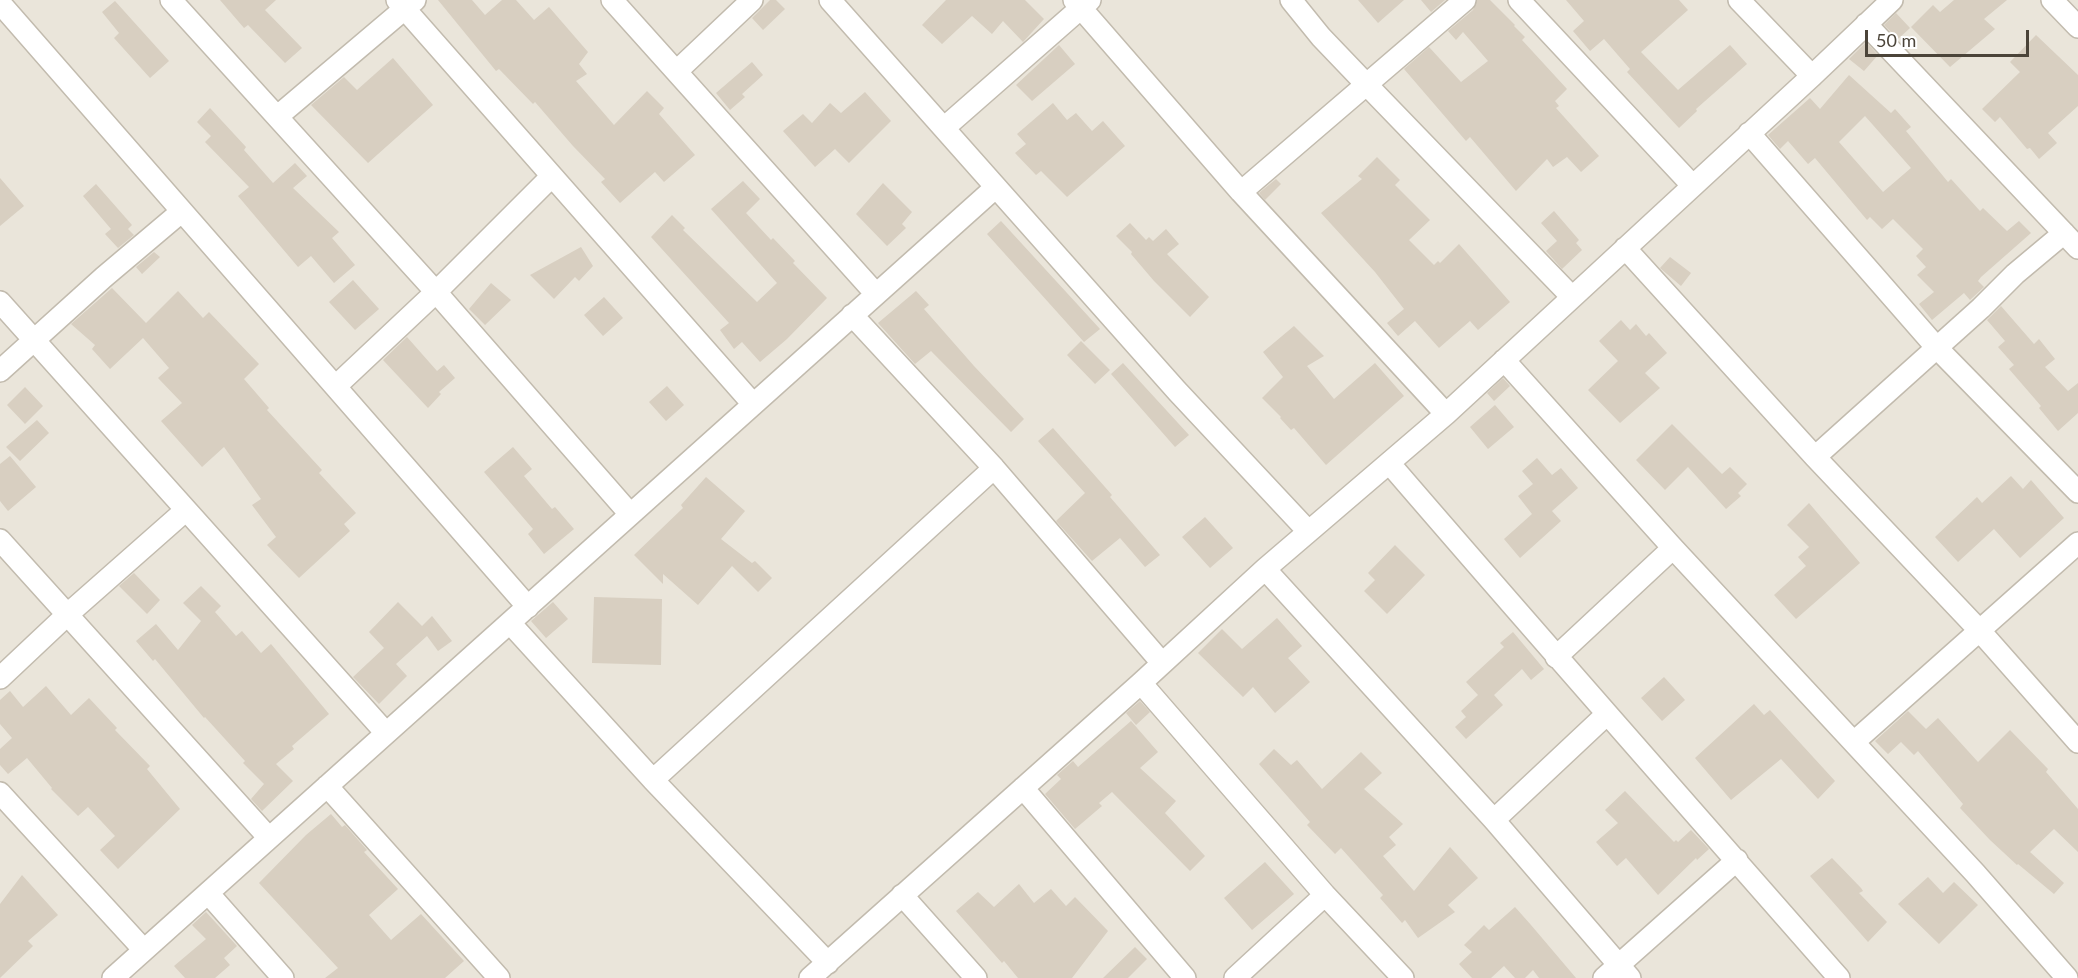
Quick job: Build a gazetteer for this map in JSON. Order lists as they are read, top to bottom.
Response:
{
  "scale_bar": "50 m"
}
